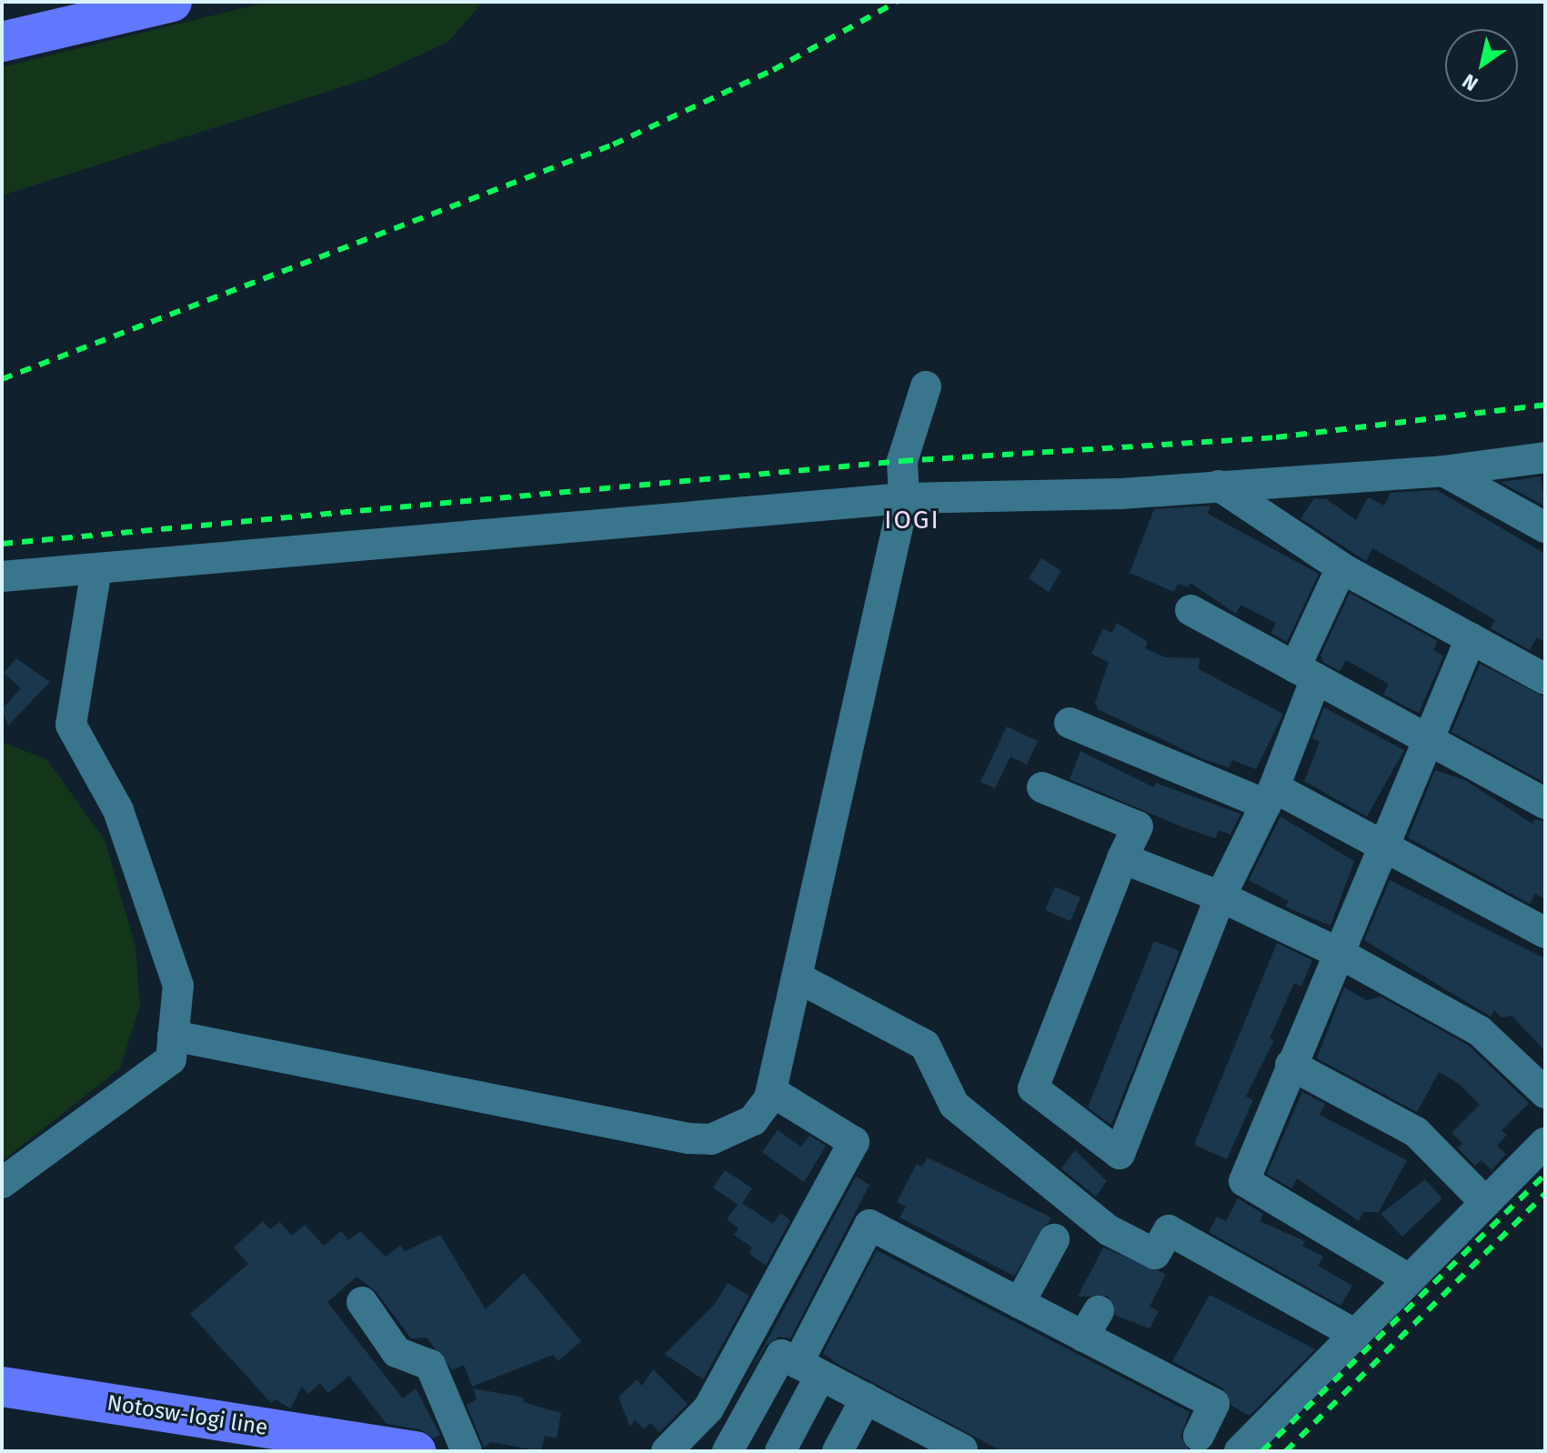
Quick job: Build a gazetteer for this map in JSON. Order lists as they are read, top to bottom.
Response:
{
  "streets": {
    "main road": ["Notosw-Iogi line"]
  },
  "districts": ["IOGI"],
  "north": "bottom left"
}
